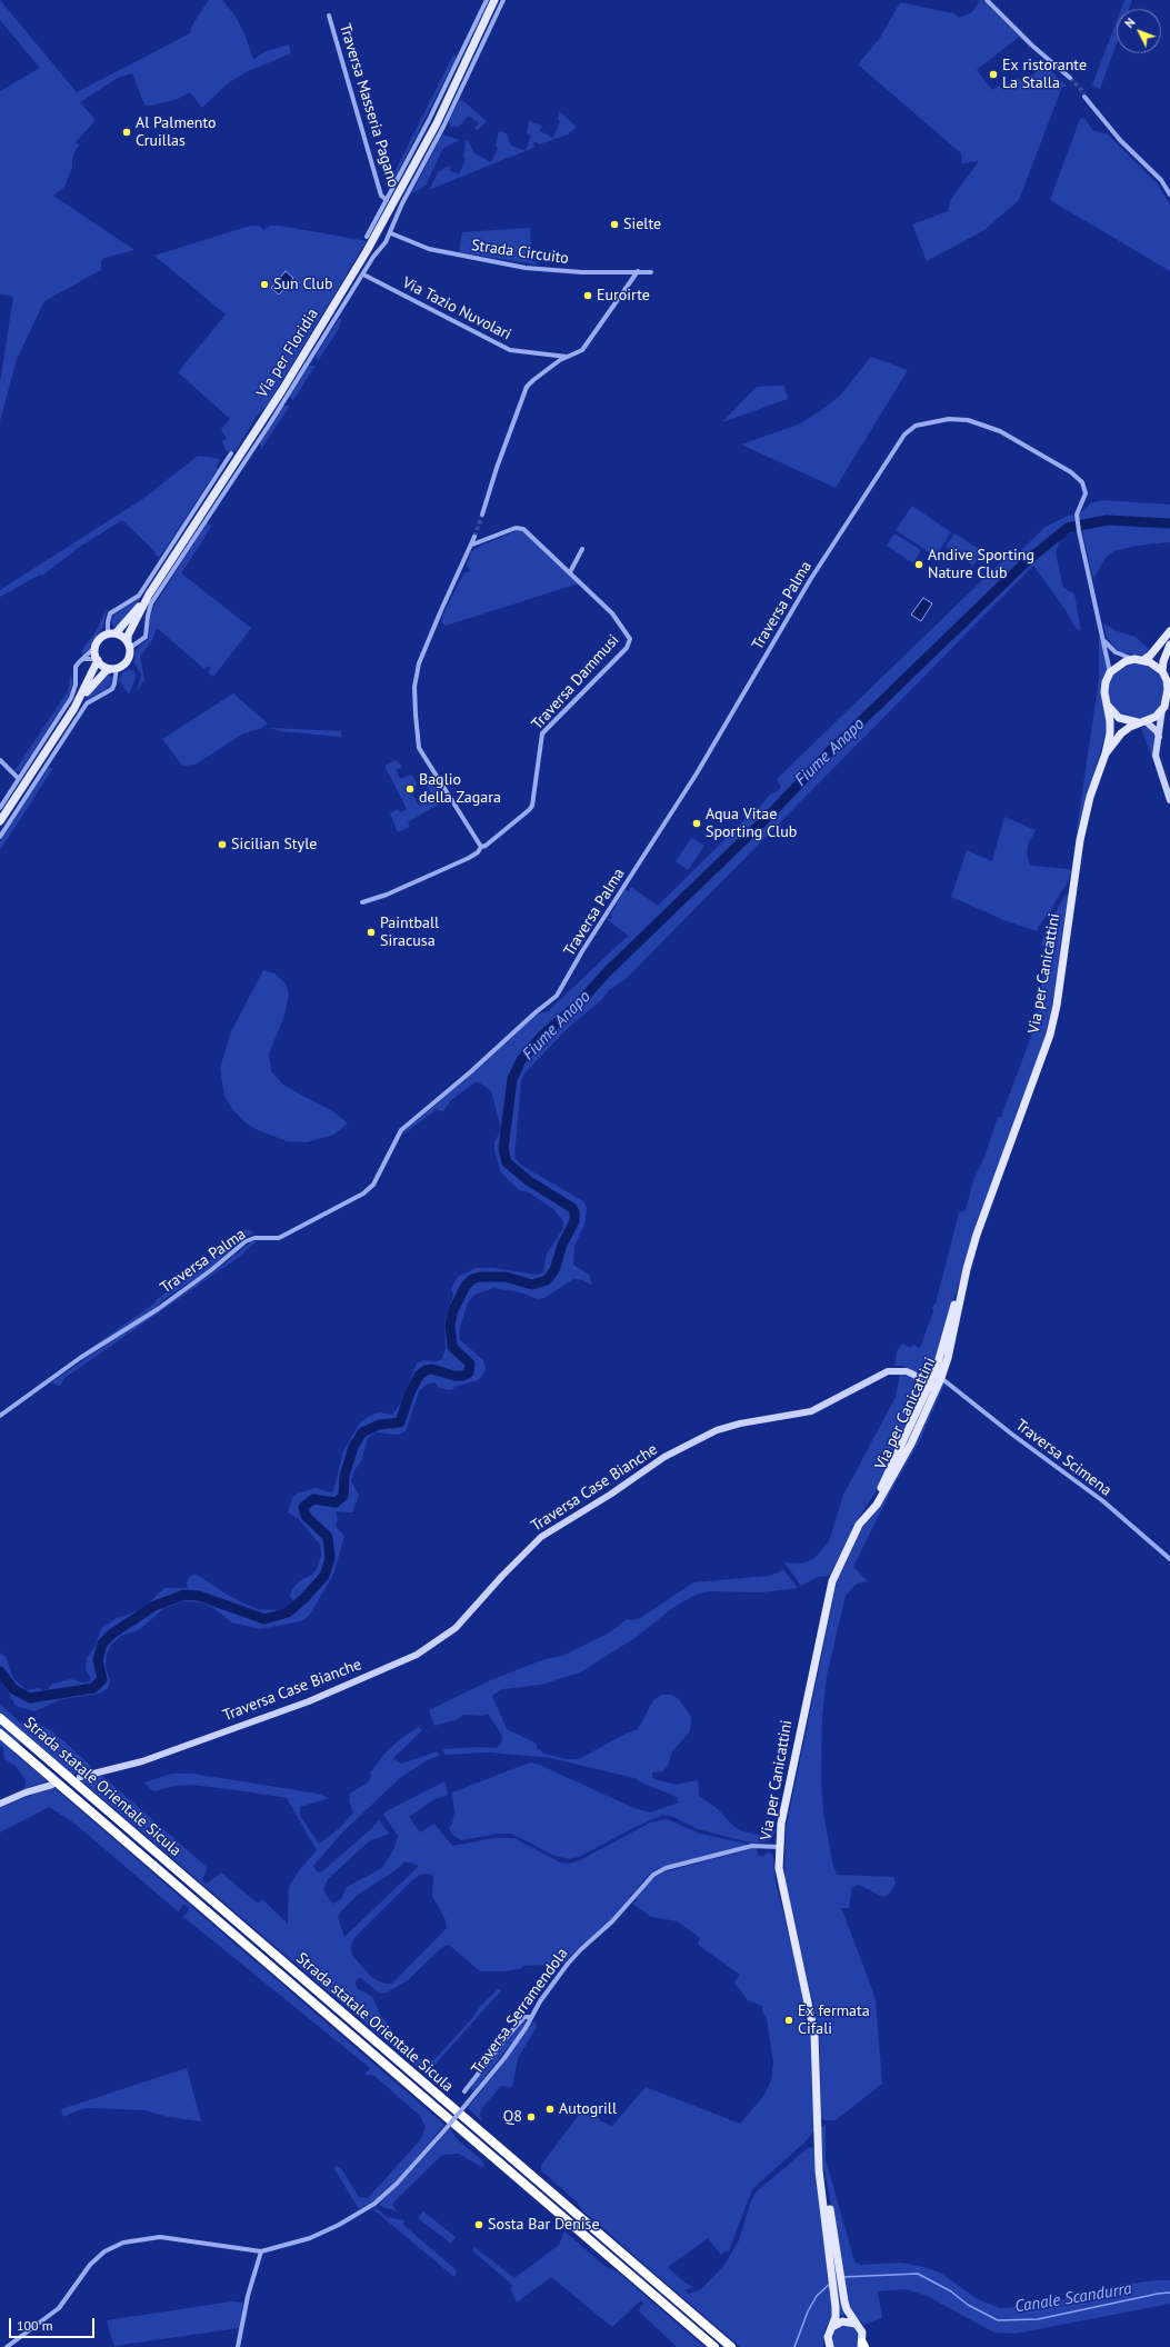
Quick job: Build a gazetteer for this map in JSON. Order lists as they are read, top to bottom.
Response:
{
  "streets": {
    "highway": ["Strada statale Orientale Sicula"],
    "main road": ["Via per Floridia", "Via per Canicattini"],
    "street": [
      "Traversa Masseria Pagano",
      "Strada Circuito",
      "Via Tazio Nuvolari",
      "Traversa Palma",
      "Traversa Dammusi",
      "Traversa Scimena",
      "Traversa Case Bianche",
      "Traversa Serramendola"
    ]
  },
  "crossings": [
    ["Via per Canicattini", "Traversa Scimena"],
    ["Via per Canicattini", "Traversa Case Bianche"],
    ["Via per Canicattini", "Traversa Serramendola"]
  ],
  "water": ["Fiume Anapo", "Canale Scandurra"],
  "places": [
    "Ex ristorante La Stalla",
    "Al Palmento Cruillas",
    "Sielte",
    "Sun Club",
    "Euroirte",
    "Andive Sporting Nature Club",
    "Baglio della Zagara",
    "Aqua Vitae Sporting Club",
    "Sicilian Style",
    "Paintball Siracusa",
    "Ex fermata Cifali",
    "Autogrill",
    "Q8",
    "Sosta Bar Denise"
  ],
  "scale_bar": "100 m",
  "north": "top left"
}
